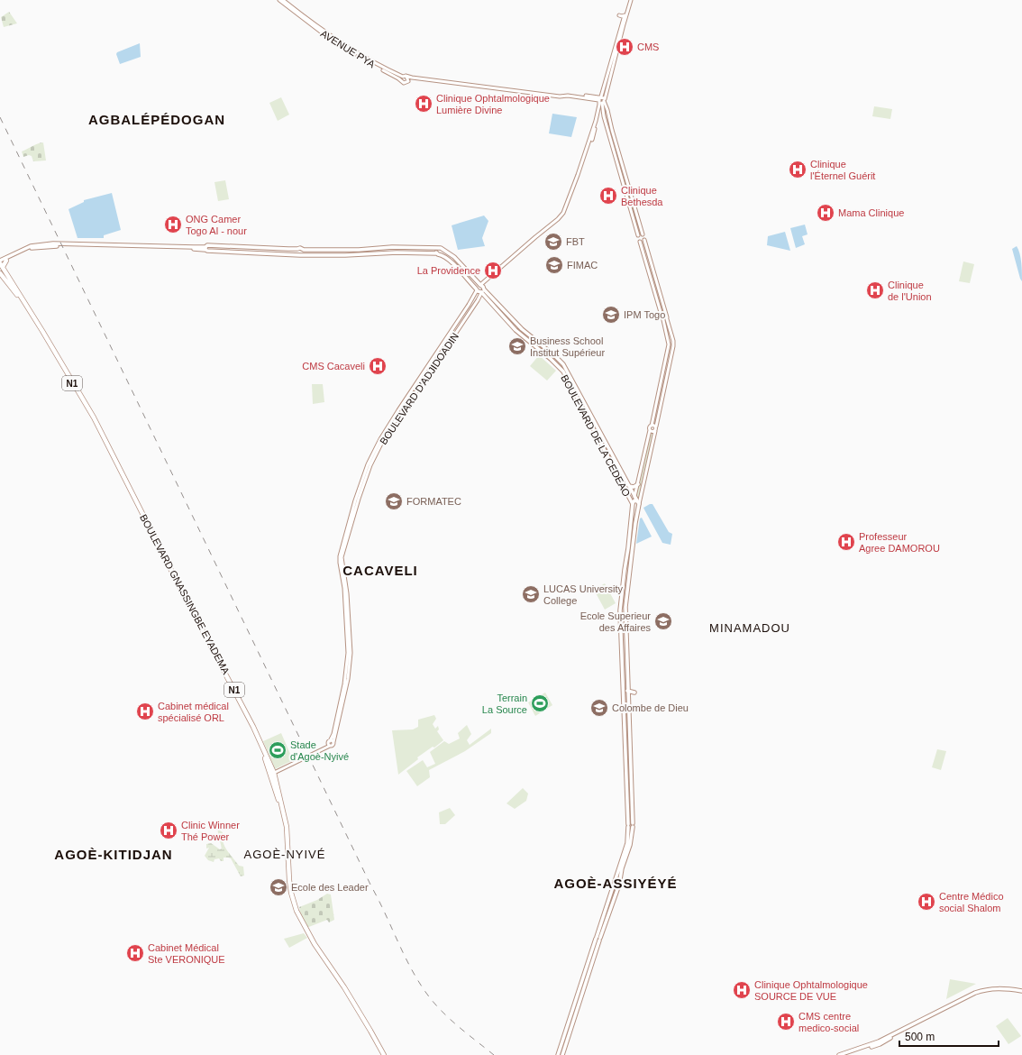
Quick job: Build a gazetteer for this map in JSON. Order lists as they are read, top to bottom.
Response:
{
  "streets": {
    "highway": ["N1", "BOULEVARD GNASSINGBE EYADEMA"],
    "main road": ["AVENUE PYA", "BOULEVARD D'ADJIDOADIN", "BOULEVARD DE LA CEDEAO"]
  },
  "crossings": [
    ["BOULEVARD D'ADJIDOADIN", "BOULEVARD DE LA CEDEAO"],
    ["BOULEVARD D'ADJIDOADIN", "BOULEVARD GNASSINGBE EYADEMA"]
  ],
  "districts": [
    "AGBALÉPÉDOGAN",
    "CACAVELI",
    "MINAMADOU",
    "AGOÈ-NYIVÉ",
    "AGOÈ-KITIDJAN",
    "AGOÈ-ASSIYÉYÉ"
  ],
  "places": {
    "hospital": [
      "CMS",
      "Clinique Ophtalmologique Lumière Divine",
      "Clinique l'Éternel Guérit",
      "Clinique Bethesda",
      "Mama Clinique",
      "ONG Camer Togo Al - nour",
      "La Providence",
      "Clinique de l'Union",
      "CMS Cacaveli",
      "Professeur Agree DAMOROU",
      "Cabinet médical spécialisé ORL",
      "Clinic Winner Thé Power",
      "Centre Médico social Shalom",
      "Cabinet Médical Ste VERONIQUE",
      "Clinique Ophtalmologique SOURCE DE VUE",
      "CMS centre medico-social"
    ],
    "school or university": [
      "FBT",
      "FIMAC",
      "IPM Togo",
      "Business School Institut Supérieur",
      "FORMATEC",
      "LUCAS University College",
      "Ecole Superieur des Affaires",
      "Colombe de Dieu",
      "Ecole des Leader"
    ],
    "sports": ["Terrain La Source", "Stade d'Agoè-Nyivé"]
  },
  "scale_bar": "500 m"
}
